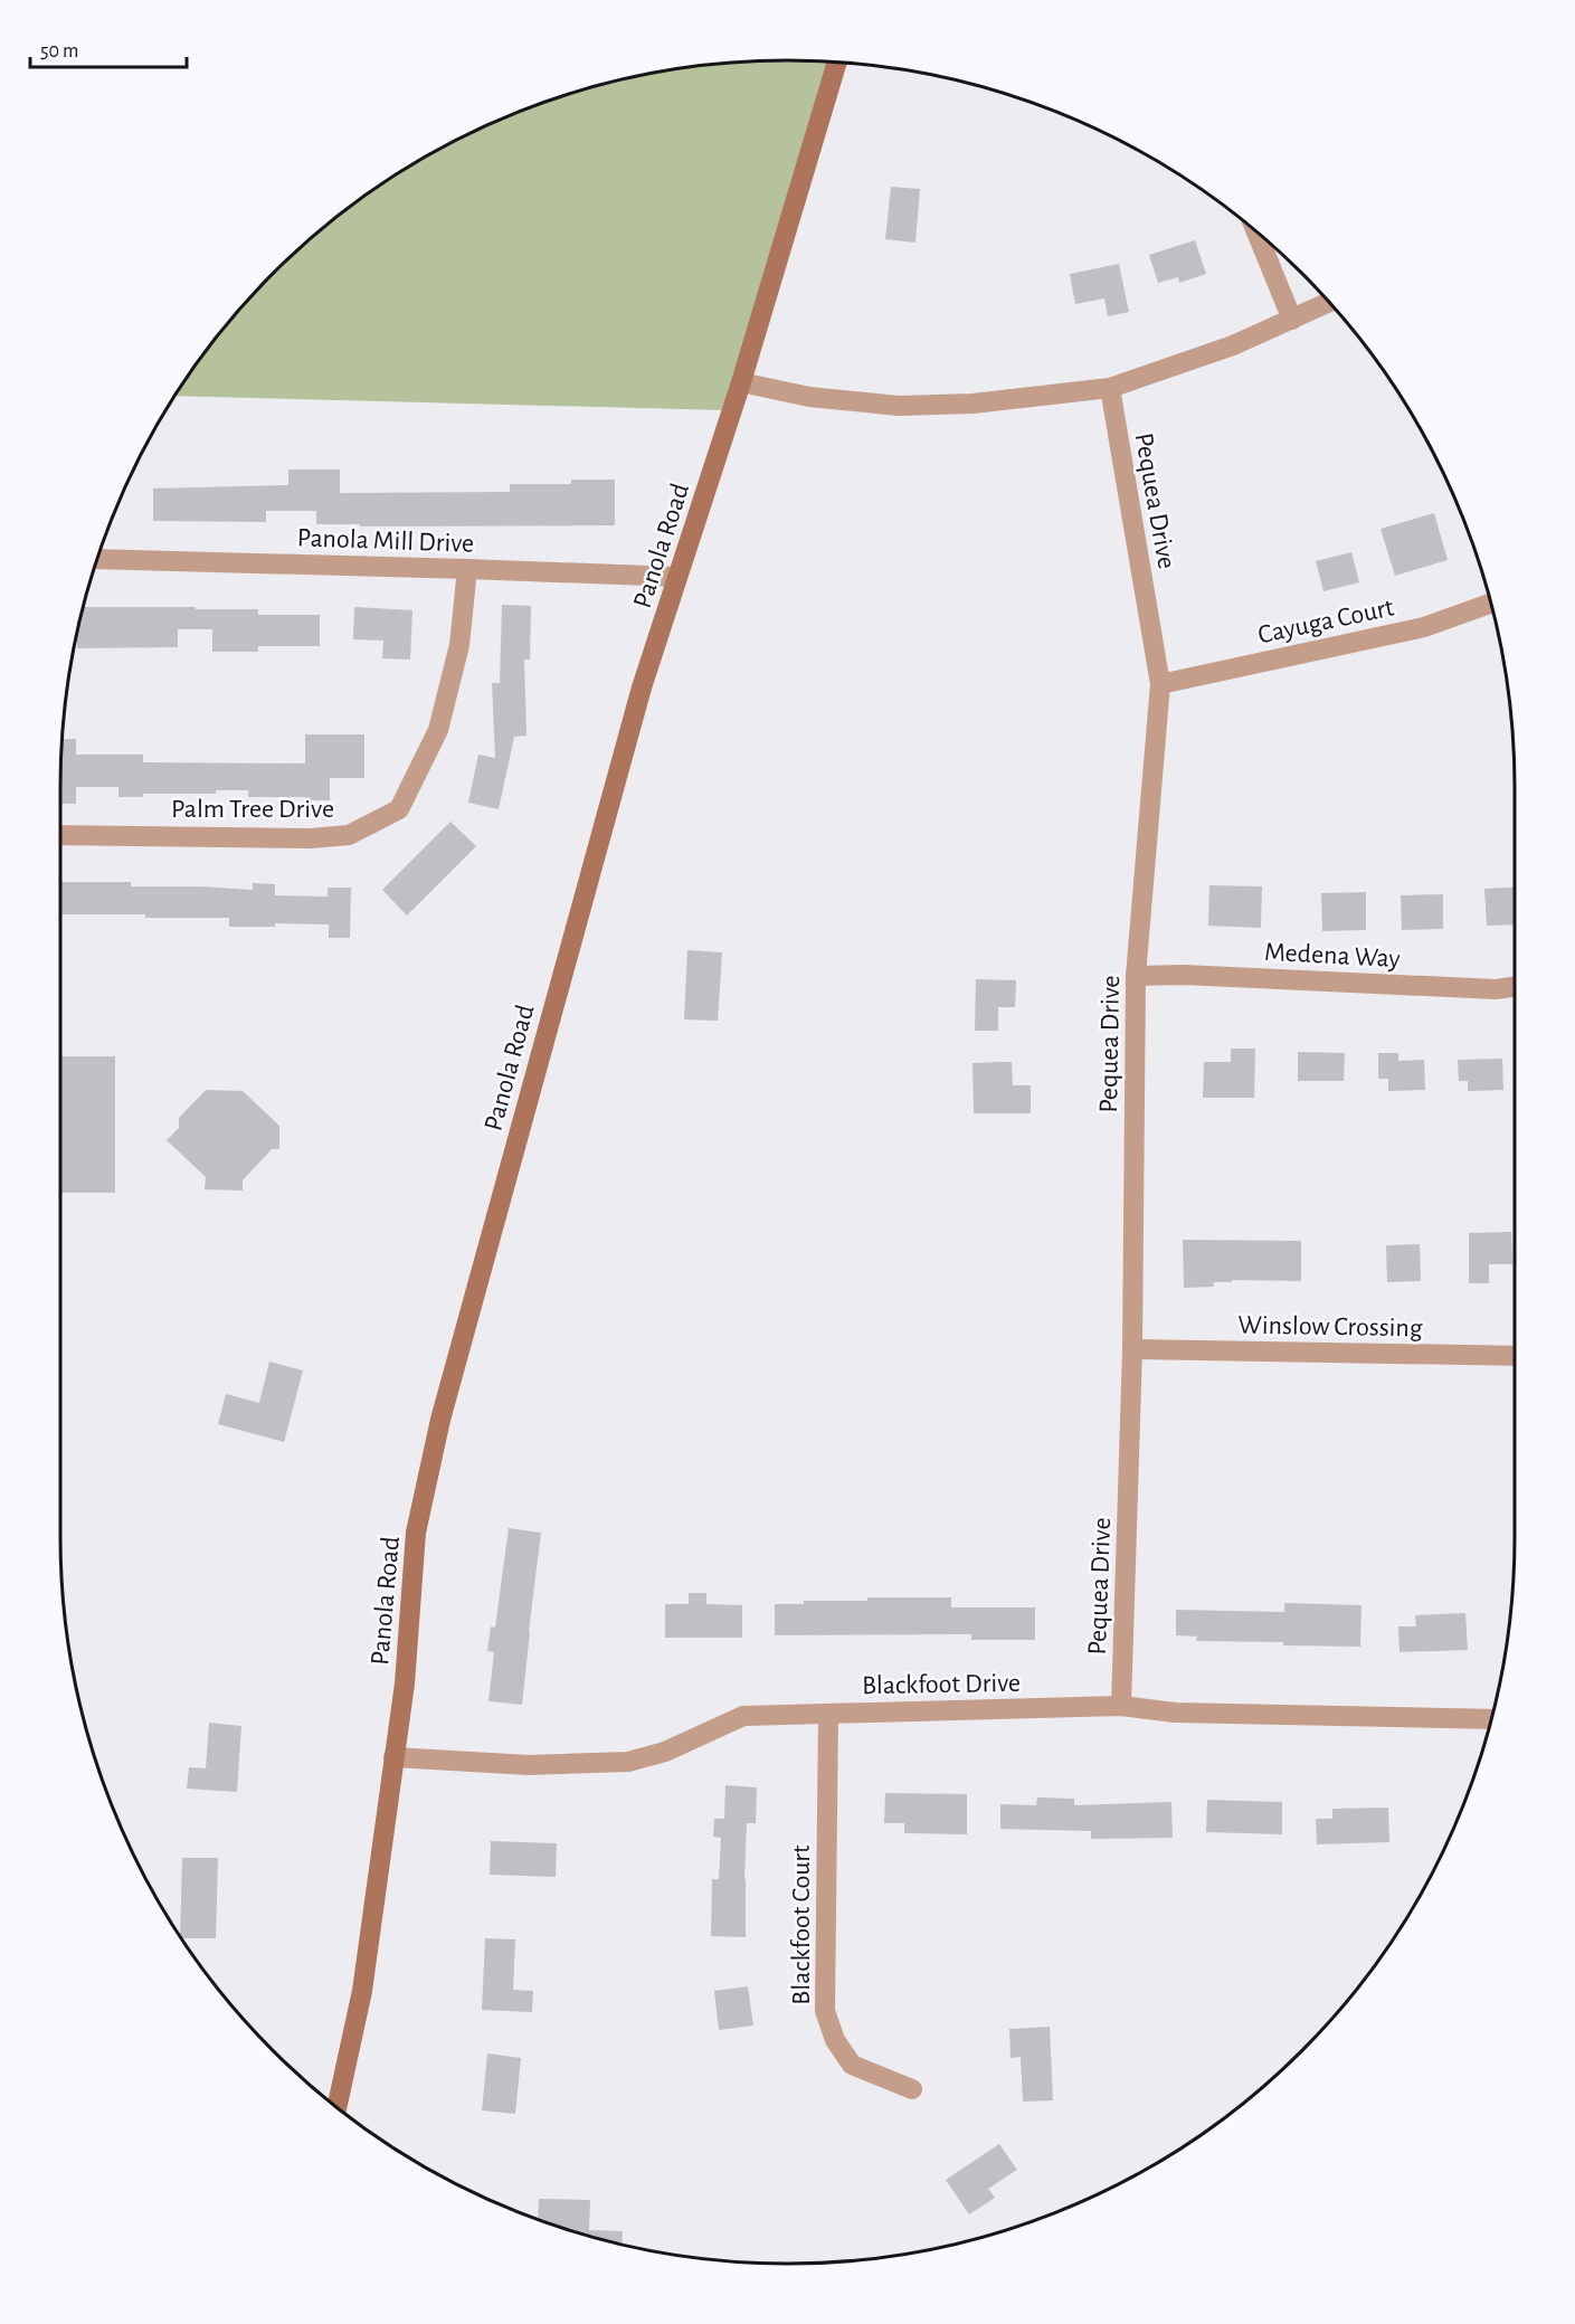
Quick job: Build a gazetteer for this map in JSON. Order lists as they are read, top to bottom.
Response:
{
  "streets": {
    "main road": ["Panola Road"],
    "street": [
      "Pequea Drive",
      "Panola Mill Drive",
      "Cayuga Court",
      "Palm Tree Drive",
      "Medena Way",
      "Winslow Crossing",
      "Blackfoot Drive",
      "Blackfoot Court"
    ]
  },
  "crossings": [
    ["Pequea Drive", "Cayuga Court"],
    ["Pequea Drive", "Medena Way"],
    ["Pequea Drive", "Winslow Crossing"],
    ["Pequea Drive", "Blackfoot Drive"],
    ["Panola Mill Drive", "Panola Road"],
    ["Panola Mill Drive", "Palm Tree Drive"],
    ["Panola Road", "Blackfoot Drive"],
    ["Blackfoot Drive", "Blackfoot Court"]
  ],
  "scale_bar": "50 m"
}
